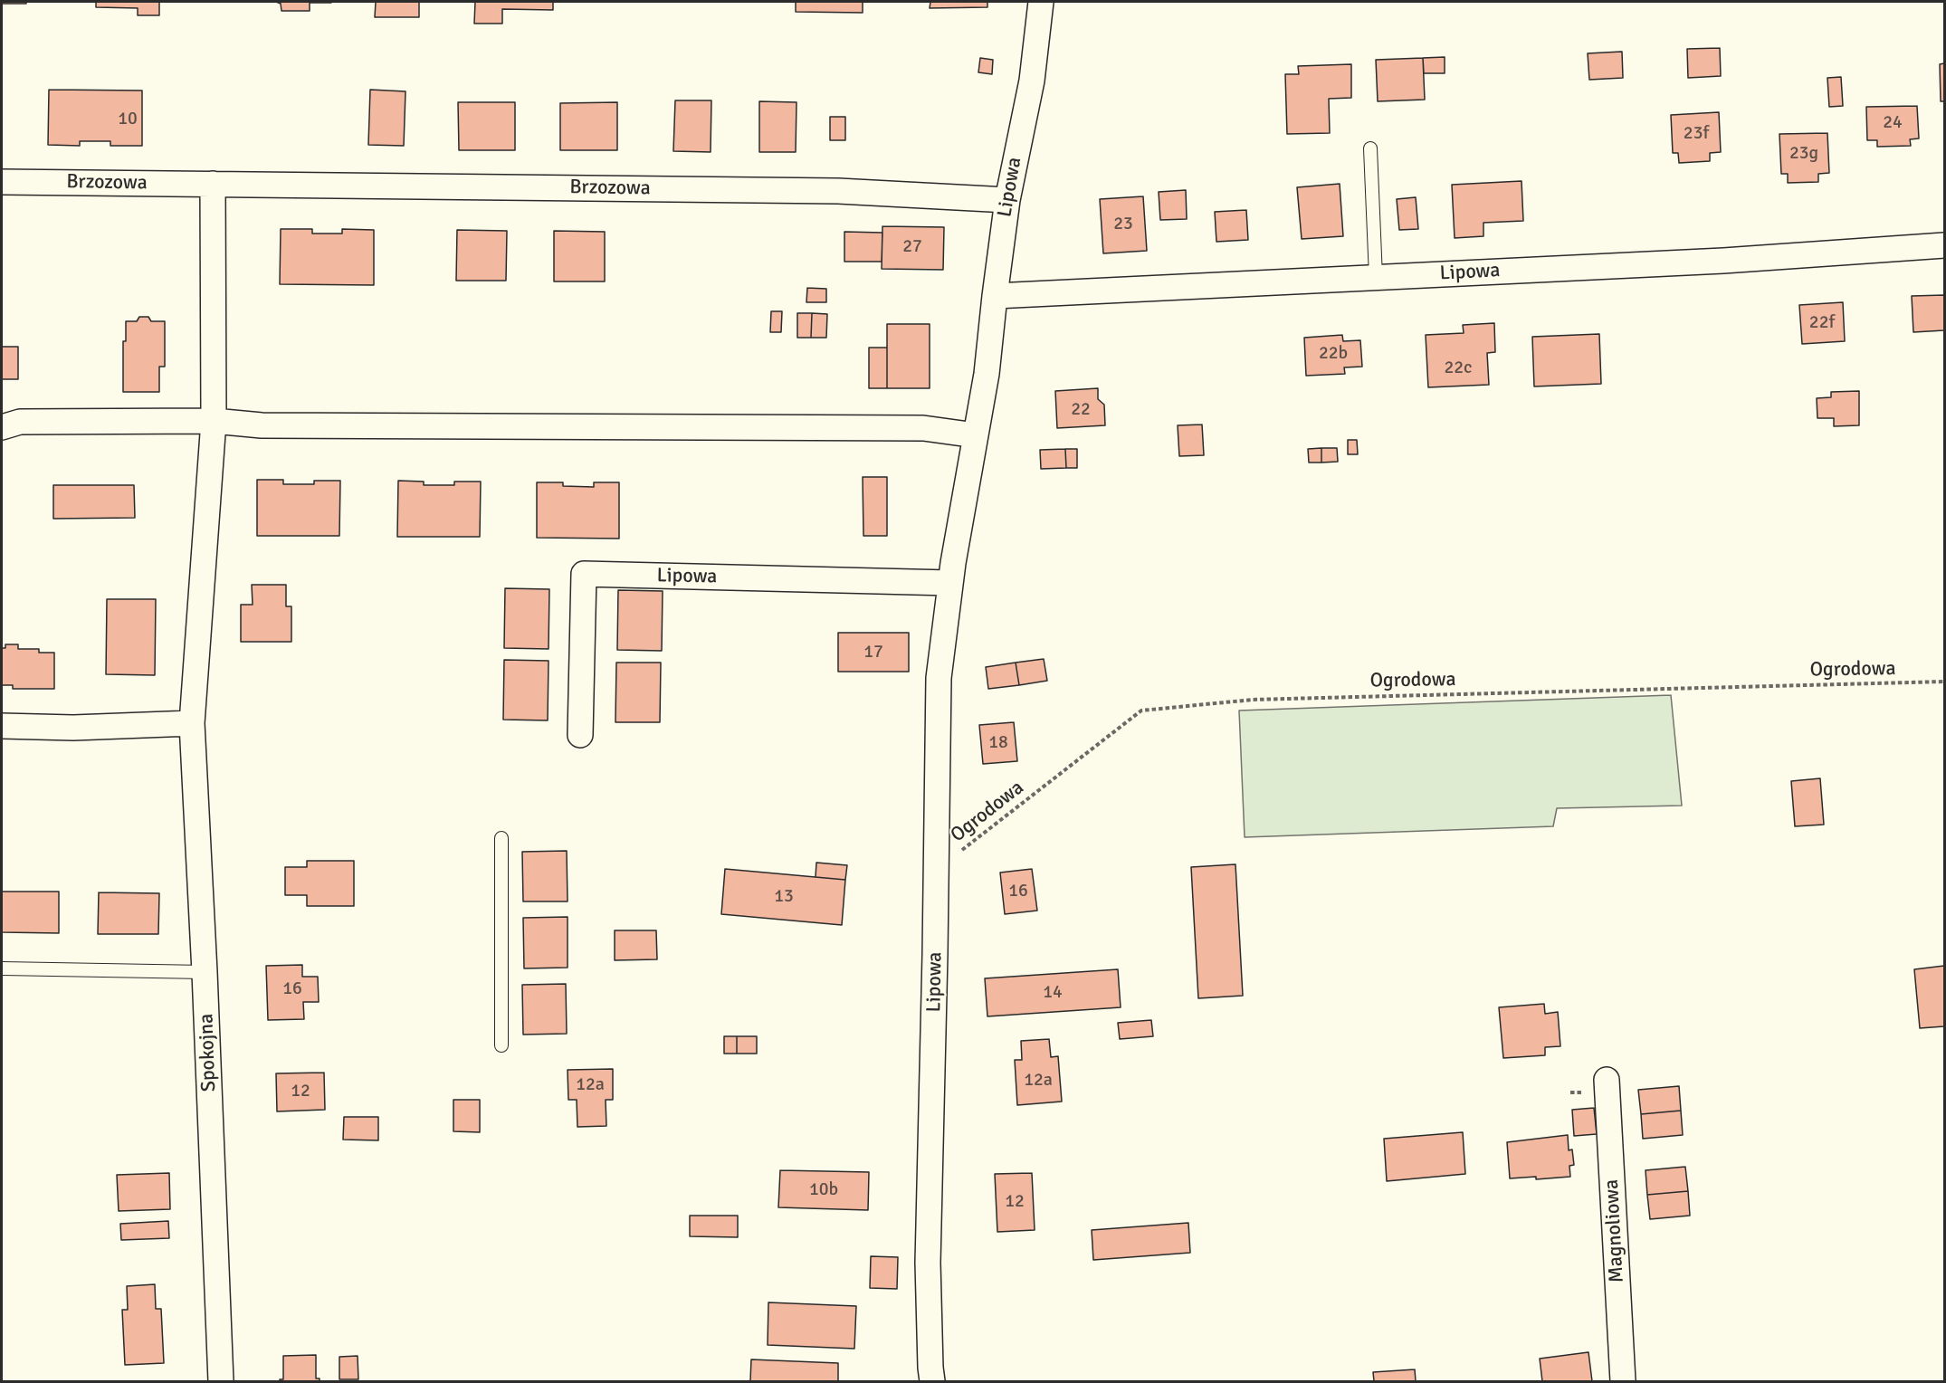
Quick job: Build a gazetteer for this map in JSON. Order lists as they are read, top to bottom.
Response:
{
  "streets": {
    "street": [
      "Brzozowa",
      "Lipowa",
      "Spokojna",
      "Magnoliowa"
    ],
    "path": ["Ogrodowa"]
  },
  "crossings": [
    ["Brzozowa", "Lipowa"],
    ["Brzozowa", "Spokojna"],
    ["Lipowa", "Ogrodowa"]
  ],
  "house_numbers": [
    "10",
    "24",
    "23f",
    "23g",
    "23",
    "27",
    "22f",
    "22b",
    "22c",
    "22",
    "17",
    "18",
    "16",
    "13",
    "16",
    "14",
    "12a",
    "12a",
    "12",
    "10b",
    "12"
  ]
}
